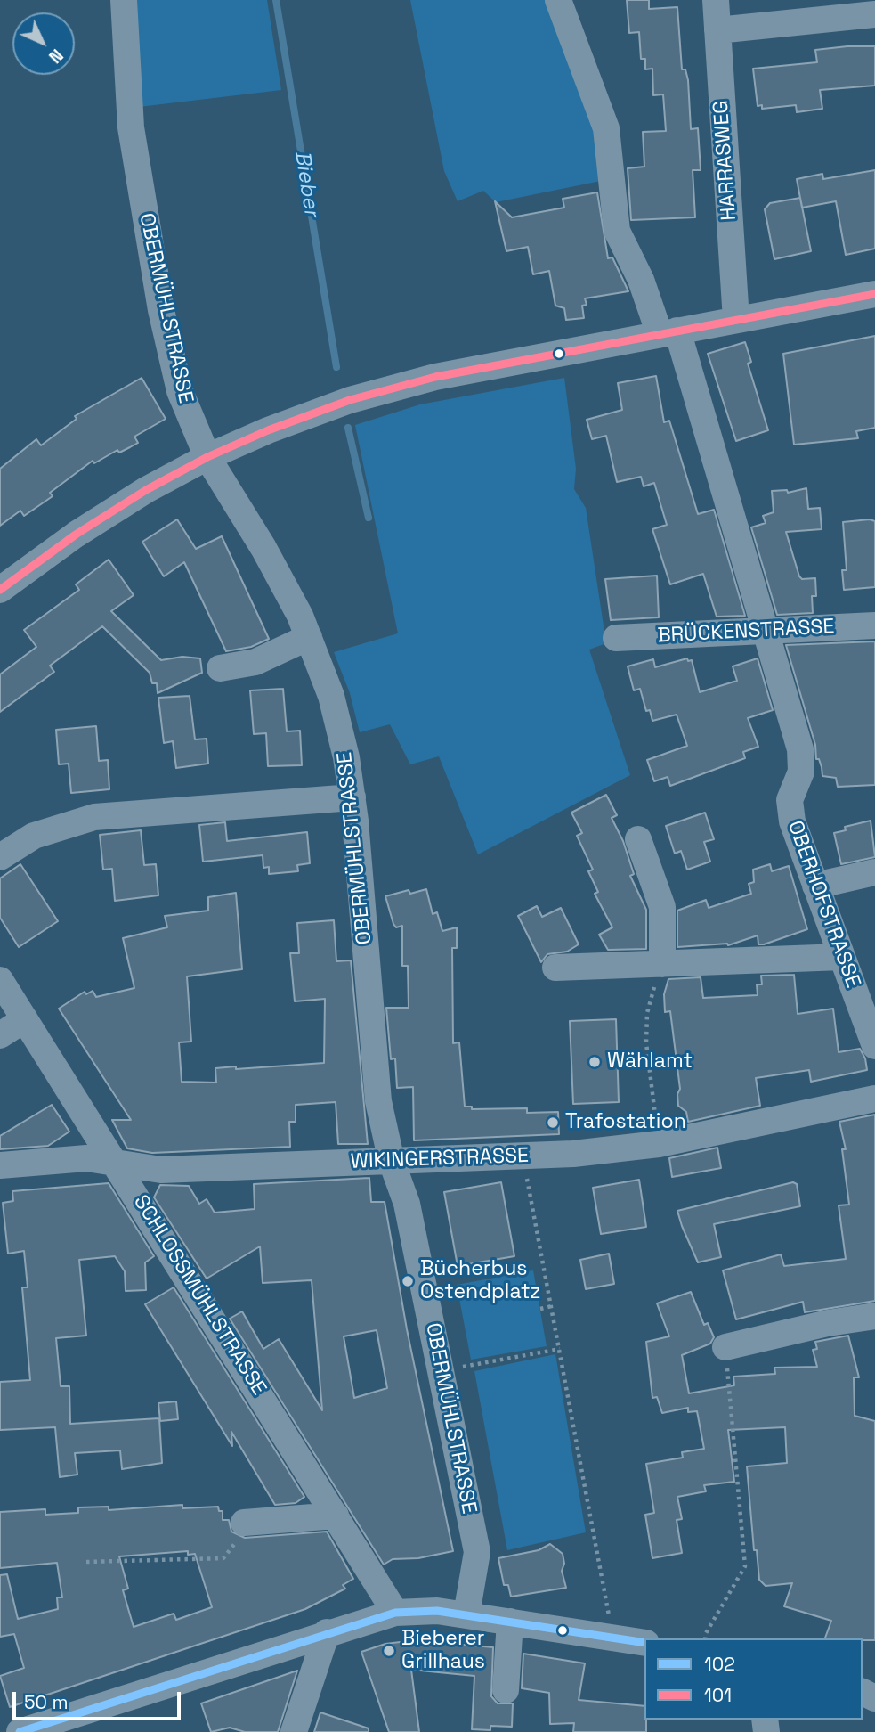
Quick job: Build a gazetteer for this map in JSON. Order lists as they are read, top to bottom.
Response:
{
  "streets": {
    "street": [
      "HARRASWEG",
      "OBERMÜHLSTRASSE",
      "BRÜCKENSTRASSE",
      "OBERHOFSTRASSE",
      "WIKINGERSTRASSE",
      "SCHLOSSMÜHLSTRASSE"
    ]
  },
  "crossings": [
    ["OBERMÜHLSTRASSE", "WIKINGERSTRASSE"],
    ["BRÜCKENSTRASSE", "OBERHOFSTRASSE"],
    ["WIKINGERSTRASSE", "SCHLOSSMÜHLSTRASSE"]
  ],
  "water": ["Bieber"],
  "places": [
    "Wählamt",
    "Trafostation",
    "Bücherbus Ostendplatz",
    "Bieberer Grillhaus"
  ],
  "lines": ["transit line 101", "transit line 102"],
  "legend": ["102", "101"],
  "scale_bar": "50 m",
  "north": "bottom right"
}
